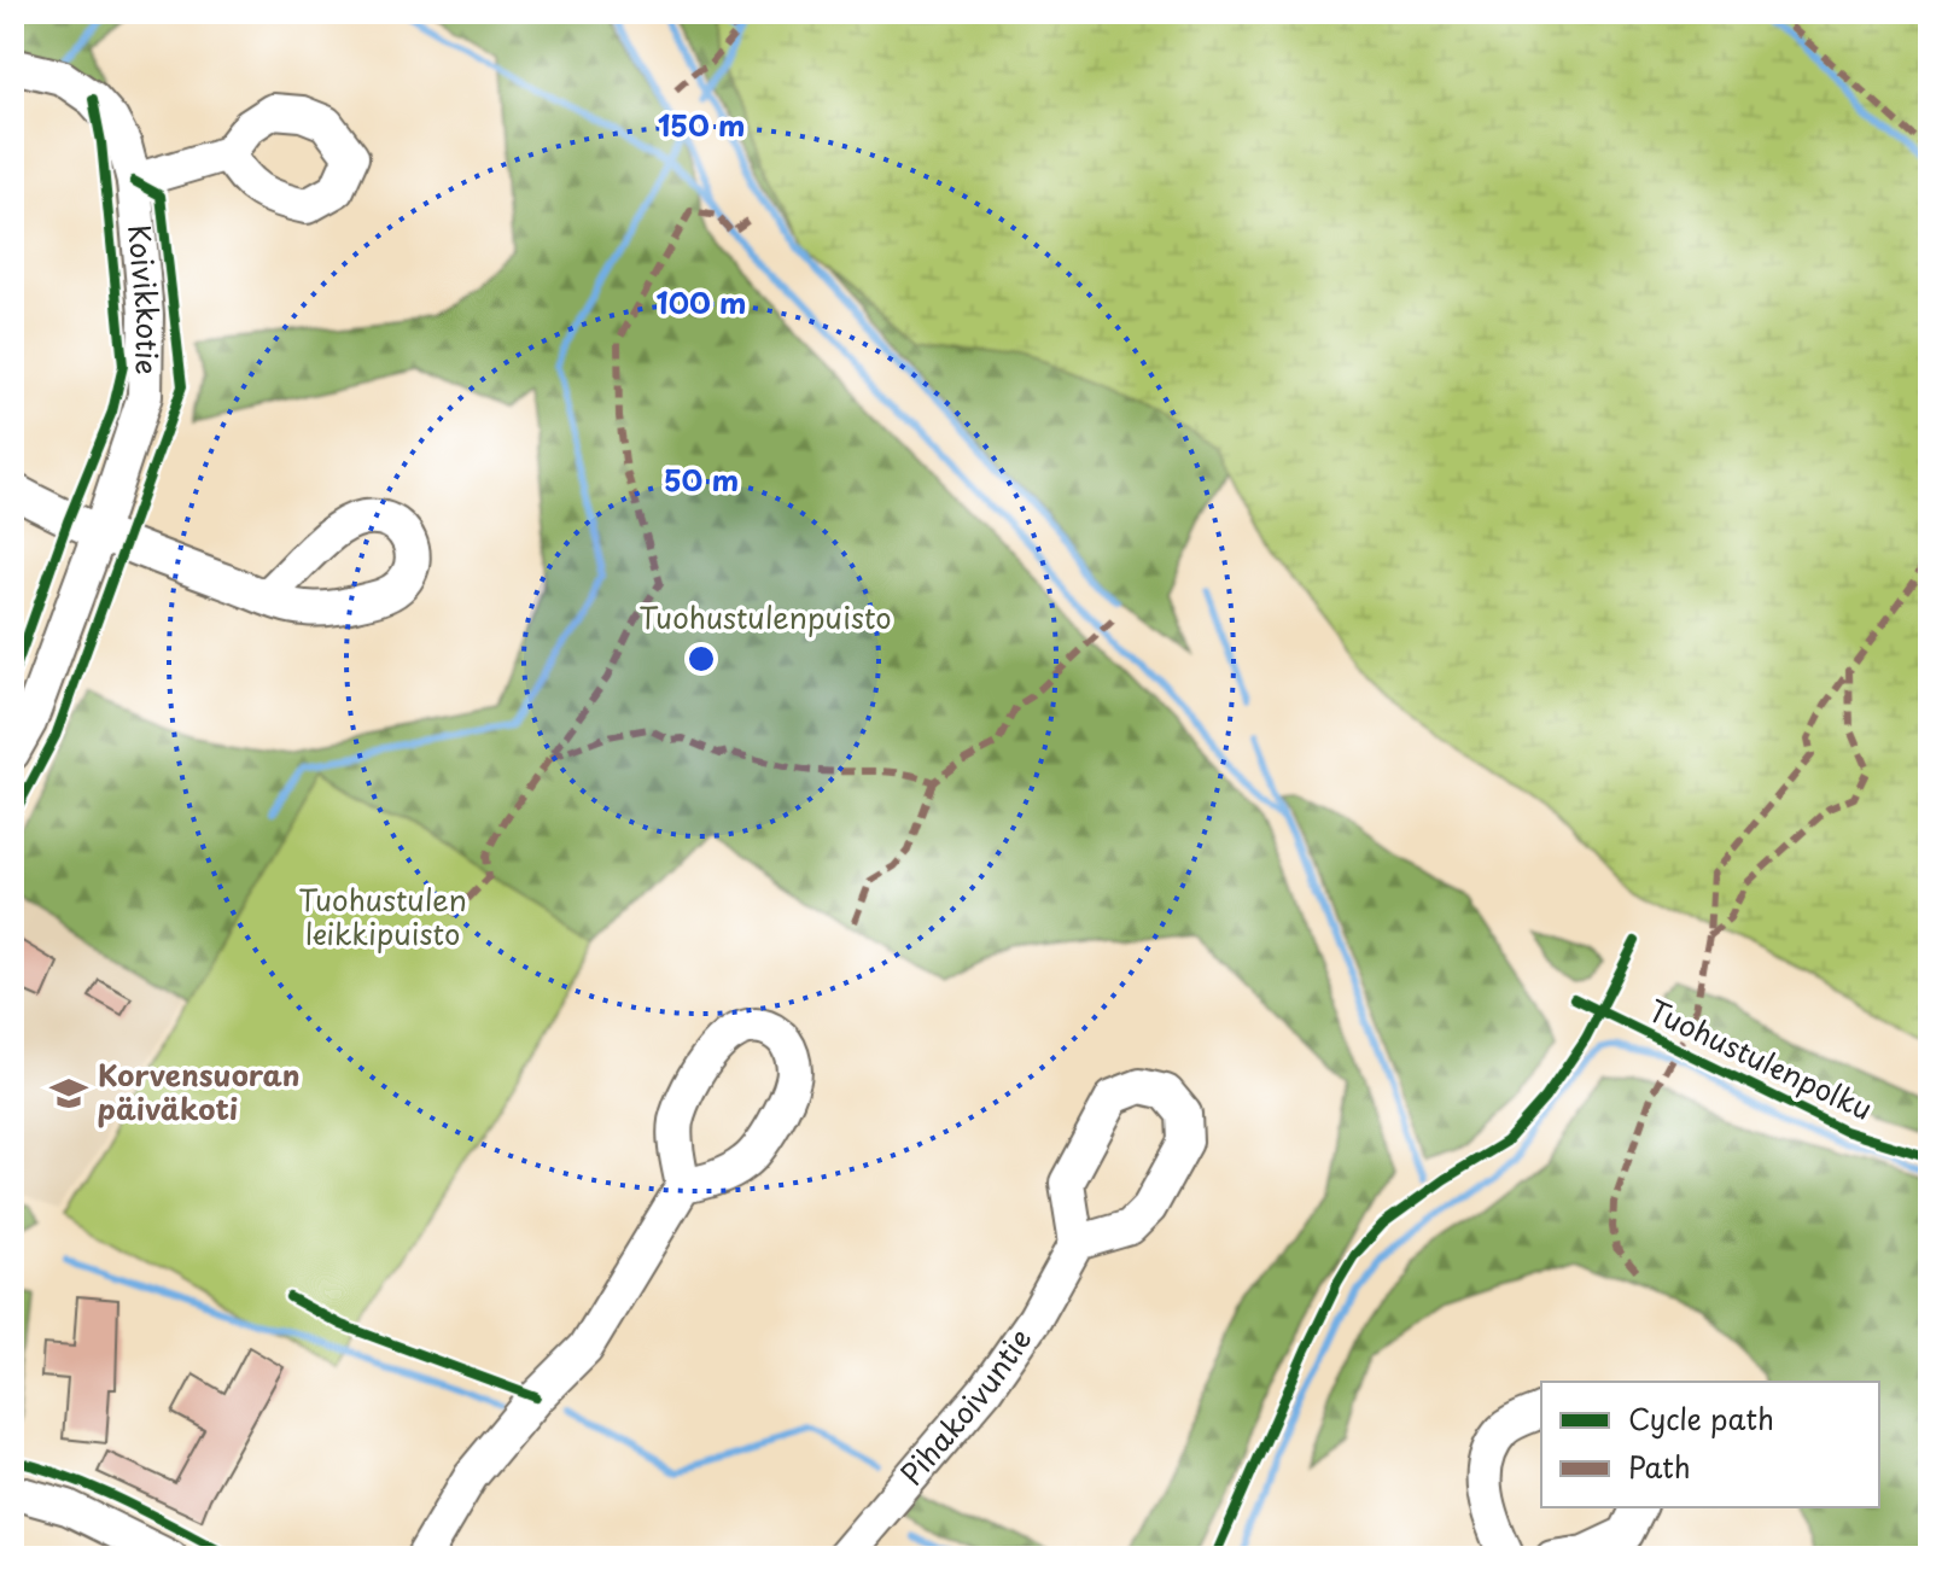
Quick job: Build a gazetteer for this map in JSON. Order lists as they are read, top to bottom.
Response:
{
  "streets": {
    "street": ["Koivikkotie", "Pihakoivuntie"],
    "cycle path": ["Tuohustulenpolku"]
  },
  "parks": ["Tuohustulenpuisto", "Tuohustulen leikkipuisto"],
  "places": {
    "school or university": ["Korvensuoran päiväkoti"]
  },
  "legend": ["Cycle path", "Path"],
  "rings": ["150 m", "100 m", "50 m"]
}
